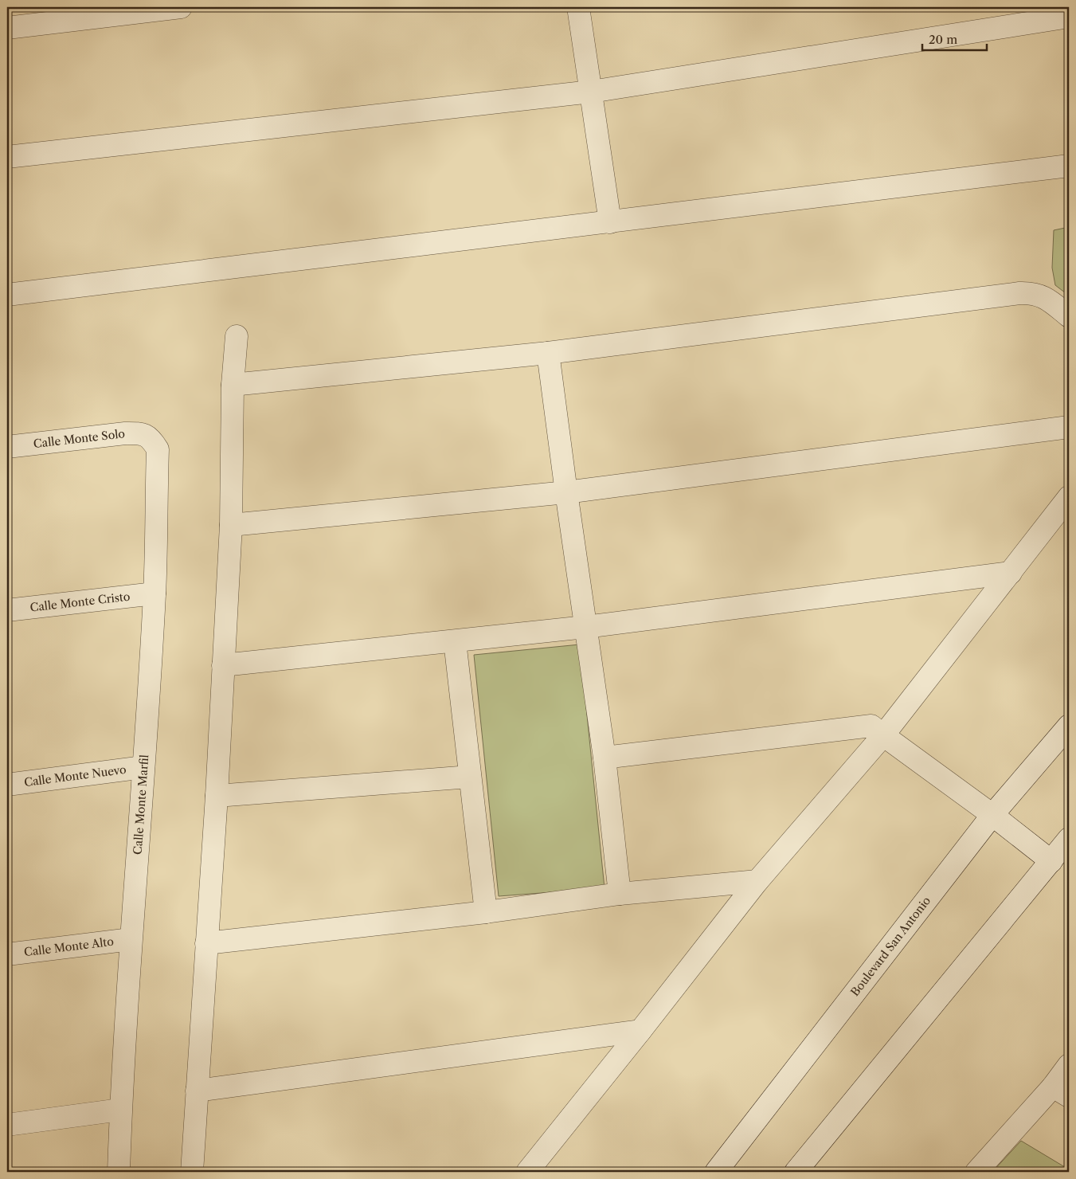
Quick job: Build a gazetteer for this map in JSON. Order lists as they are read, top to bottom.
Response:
{
  "streets": {
    "street": [
      "Calle Monte Solo",
      "Calle Monte Cristo",
      "Calle Monte Nuevo",
      "Calle Monte Marfil",
      "Calle Monte Alto",
      "Boulevard San Antonio"
    ]
  },
  "crossings": [
    ["Calle Monte Solo", "Calle Monte Marfil"],
    ["Calle Monte Cristo", "Calle Monte Marfil"],
    ["Calle Monte Nuevo", "Calle Monte Marfil"],
    ["Calle Monte Marfil", "Calle Monte Alto"]
  ],
  "scale_bar": "20 m"
}
